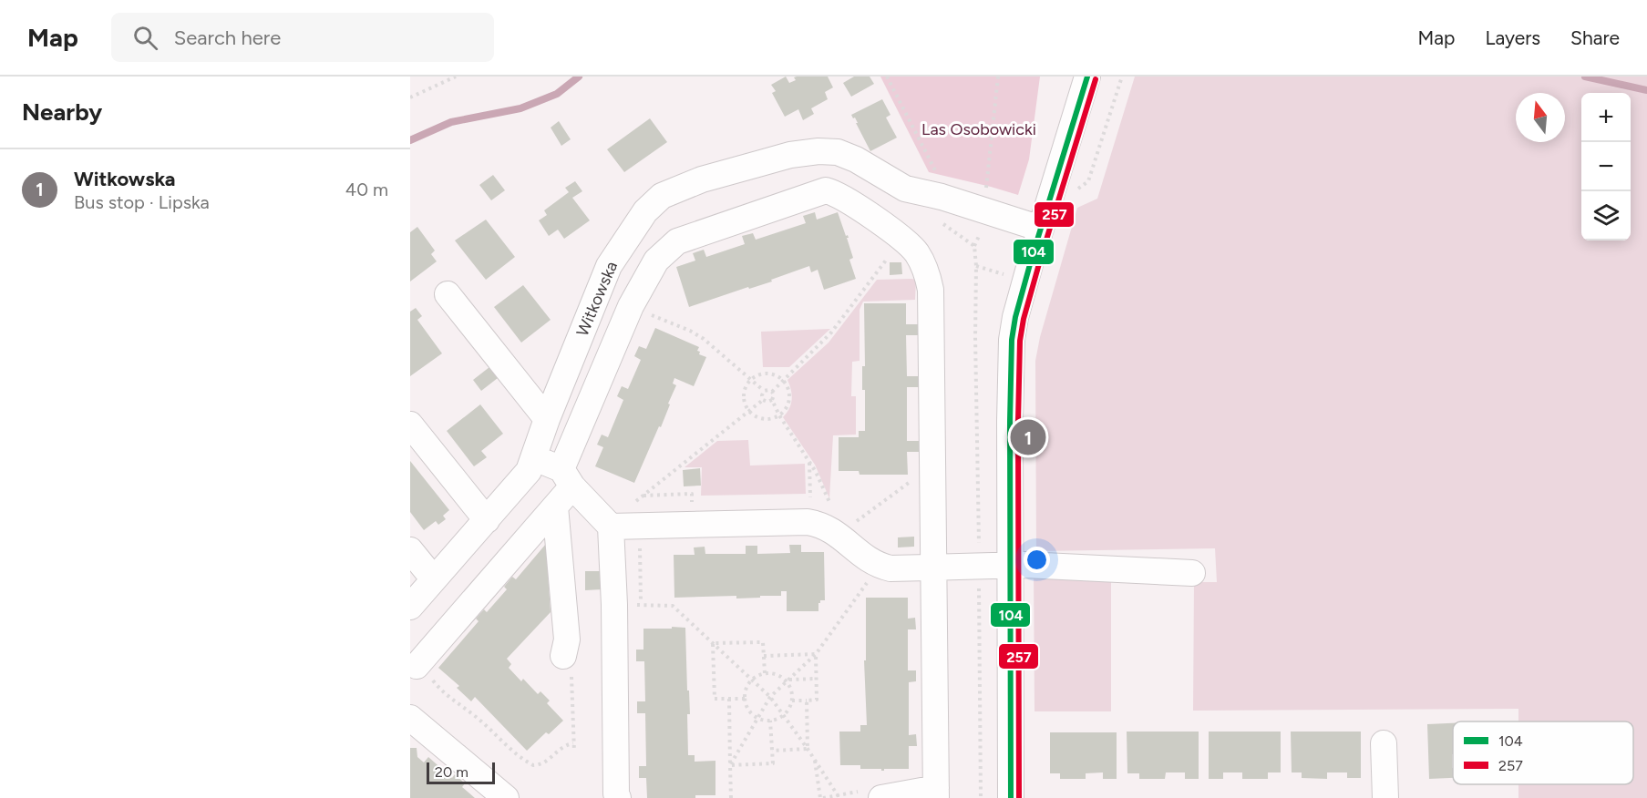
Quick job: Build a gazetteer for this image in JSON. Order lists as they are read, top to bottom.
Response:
{
  "streets": {
    "street": ["Witkowska"]
  },
  "parks": ["Las Osobowicki"],
  "lines": ["transit line 104", "transit line 257"],
  "legend": ["104", "257"],
  "scale_bar": "20 m",
  "north": "top",
  "page": {
    "header": "Map",
    "search": "Search here",
    "nav": ["Map", "Layers", "Share"],
    "heading": "Nearby",
    "map_buttons": ["+", "−"],
    "list": [
      {
        "mark": "1",
        "name": "Witkowska",
        "note": "Bus stop · Lipska",
        "value": "40 m"
      }
    ],
    "pins": "1",
    "scale": "20 m"
  }
}
